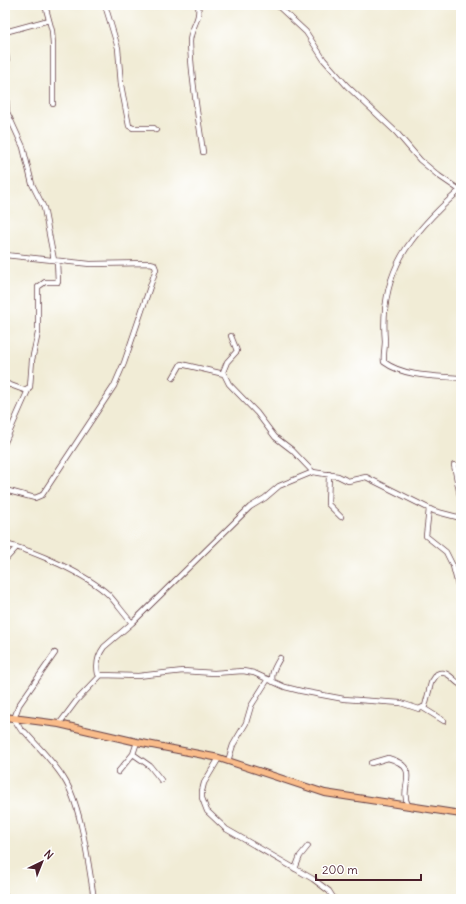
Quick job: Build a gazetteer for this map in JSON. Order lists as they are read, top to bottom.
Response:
{
  "scale_bar": "200 m",
  "north": "top right"
}
